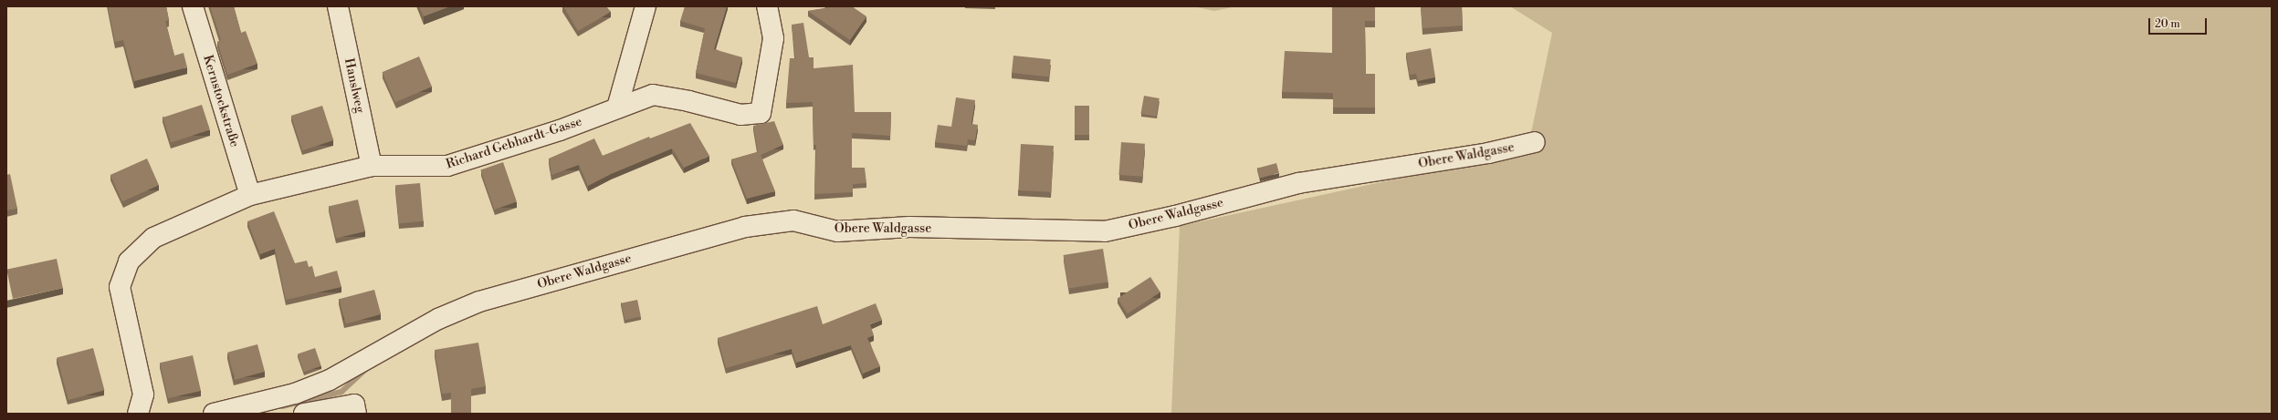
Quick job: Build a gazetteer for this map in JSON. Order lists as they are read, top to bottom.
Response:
{
  "streets": {
    "street": [
      "Hanslweg",
      "Kernstockstraße",
      "Richard Gebhardt-Gasse",
      "Obere Waldgasse"
    ]
  },
  "crossings": [
    ["Hanslweg", "Richard Gebhardt-Gasse"],
    ["Kernstockstraße", "Richard Gebhardt-Gasse"]
  ],
  "scale_bar": "20 m"
}
